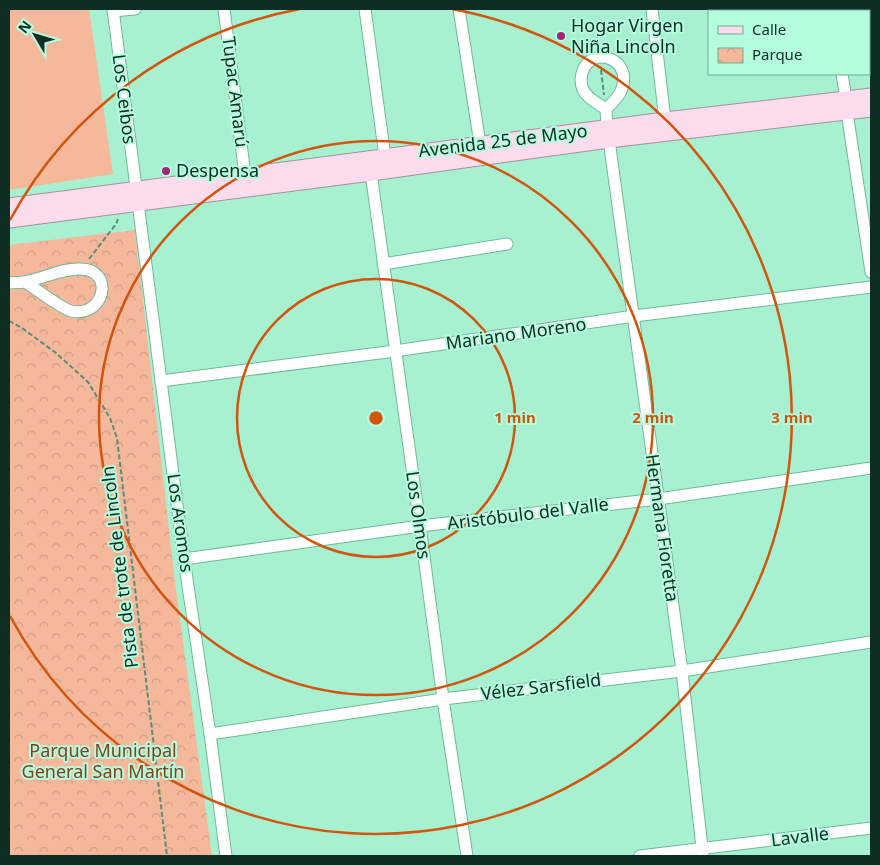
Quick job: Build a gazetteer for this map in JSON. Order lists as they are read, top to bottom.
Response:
{
  "streets": {
    "main road": ["Avenida 25 de Mayo"],
    "street": [
      "Tupac Amarú",
      "Los Ceibos",
      "Mariano Moreno",
      "Aristóbulo del Valle",
      "Los Olmos",
      "Los Aromos",
      "Hermana Fioretta",
      "Vélez Sarsfield",
      "Lavalle"
    ],
    "path": ["Pista de trote de Lincoln"]
  },
  "crossings": [
    ["Tupac Amarú", "Avenida 25 de Mayo"],
    ["Los Ceibos", "Avenida 25 de Mayo"],
    ["Los Ceibos", "Los Aromos"],
    ["Avenida 25 de Mayo", "Los Olmos"],
    ["Avenida 25 de Mayo", "Los Aromos"],
    ["Avenida 25 de Mayo", "Hermana Fioretta"],
    ["Mariano Moreno", "Los Olmos"],
    ["Mariano Moreno", "Los Aromos"],
    ["Mariano Moreno", "Hermana Fioretta"],
    ["Aristóbulo del Valle", "Los Olmos"],
    ["Aristóbulo del Valle", "Los Aromos"],
    ["Aristóbulo del Valle", "Hermana Fioretta"],
    ["Los Olmos", "Vélez Sarsfield"],
    ["Los Aromos", "Vélez Sarsfield"],
    ["Hermana Fioretta", "Vélez Sarsfield"],
    ["Hermana Fioretta", "Lavalle"]
  ],
  "parks": ["Parque Municipal General San Martín"],
  "places": ["Hogar Virgen Niña Lincoln", "Despensa"],
  "legend": ["Calle", "Parque"],
  "north": "top left",
  "rings": ["1 min", "2 min", "3 min"]
}
